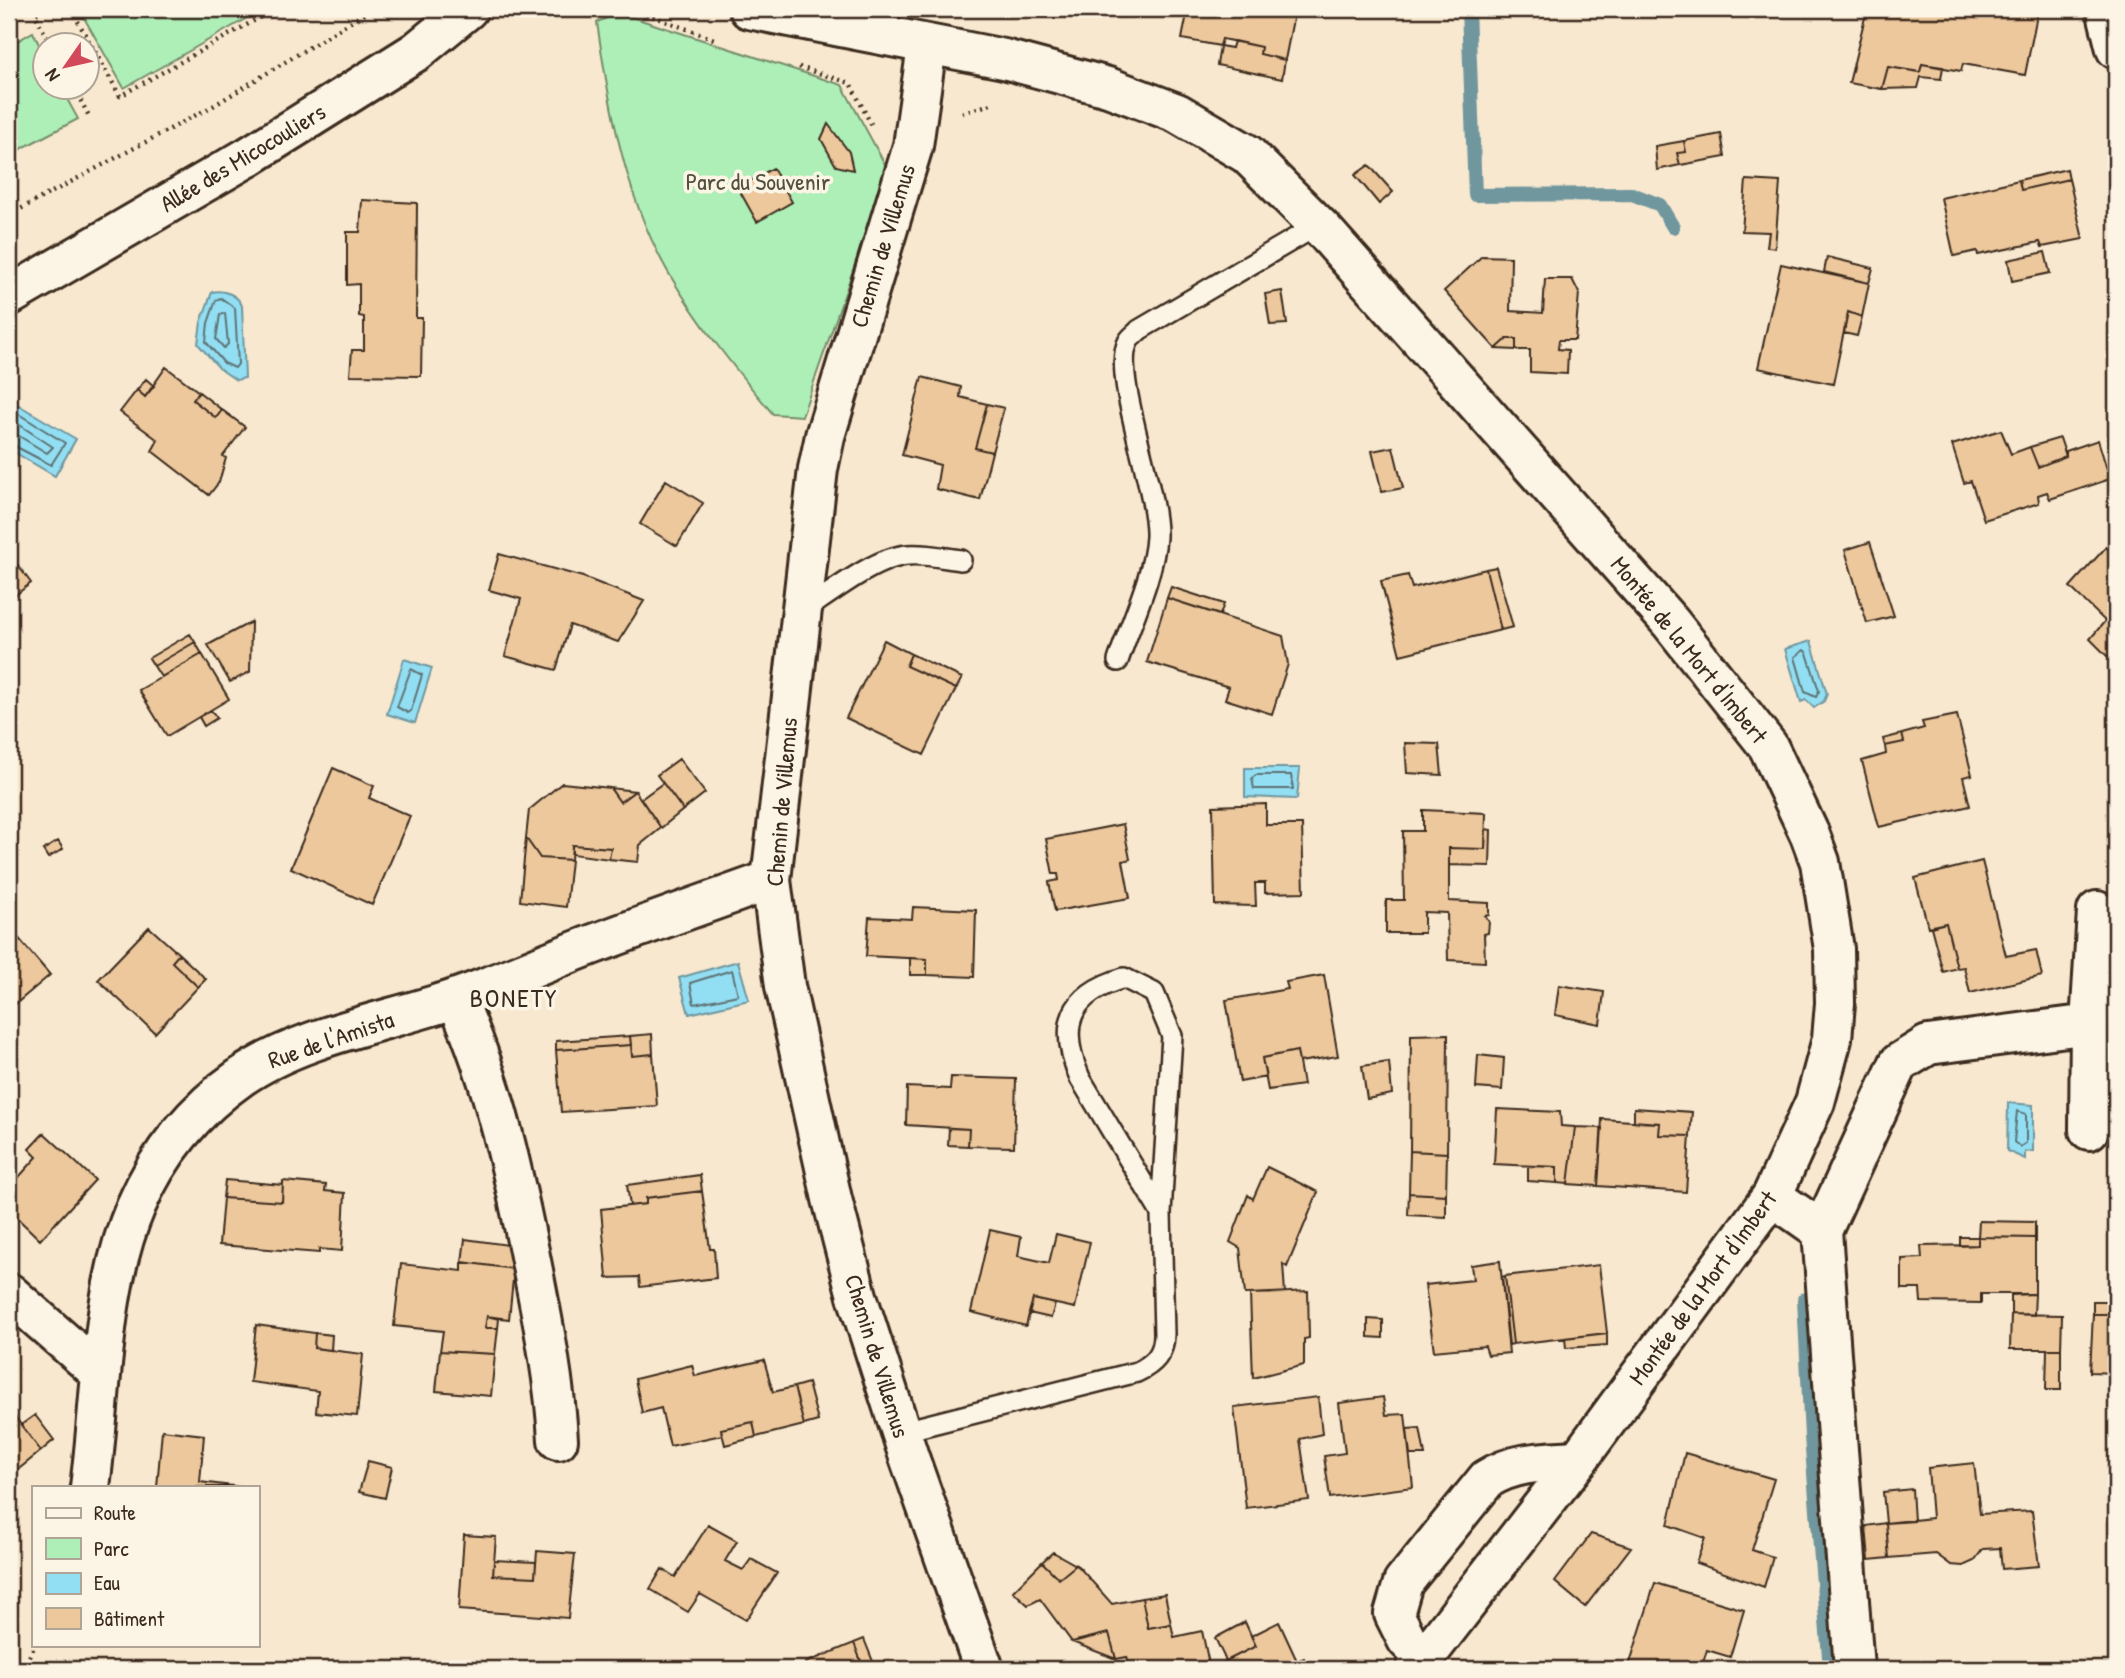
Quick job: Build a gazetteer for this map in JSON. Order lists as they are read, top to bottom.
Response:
{
  "streets": {
    "street": [
      "Allée des Micocouliers",
      "Chemin de Villemus",
      "Montée de la Mort d'Imbert",
      "Rue de l'Amista"
    ]
  },
  "crossings": [
    ["Chemin de Villemus", "Montée de la Mort d'Imbert"],
    ["Chemin de Villemus", "Rue de l'Amista"]
  ],
  "districts": ["BONETY"],
  "parks": ["Parc du Souvenir"],
  "legend": [
    "Route",
    "Parc",
    "Eau",
    "Bâtiment"
  ],
  "north": "bottom left"
}
